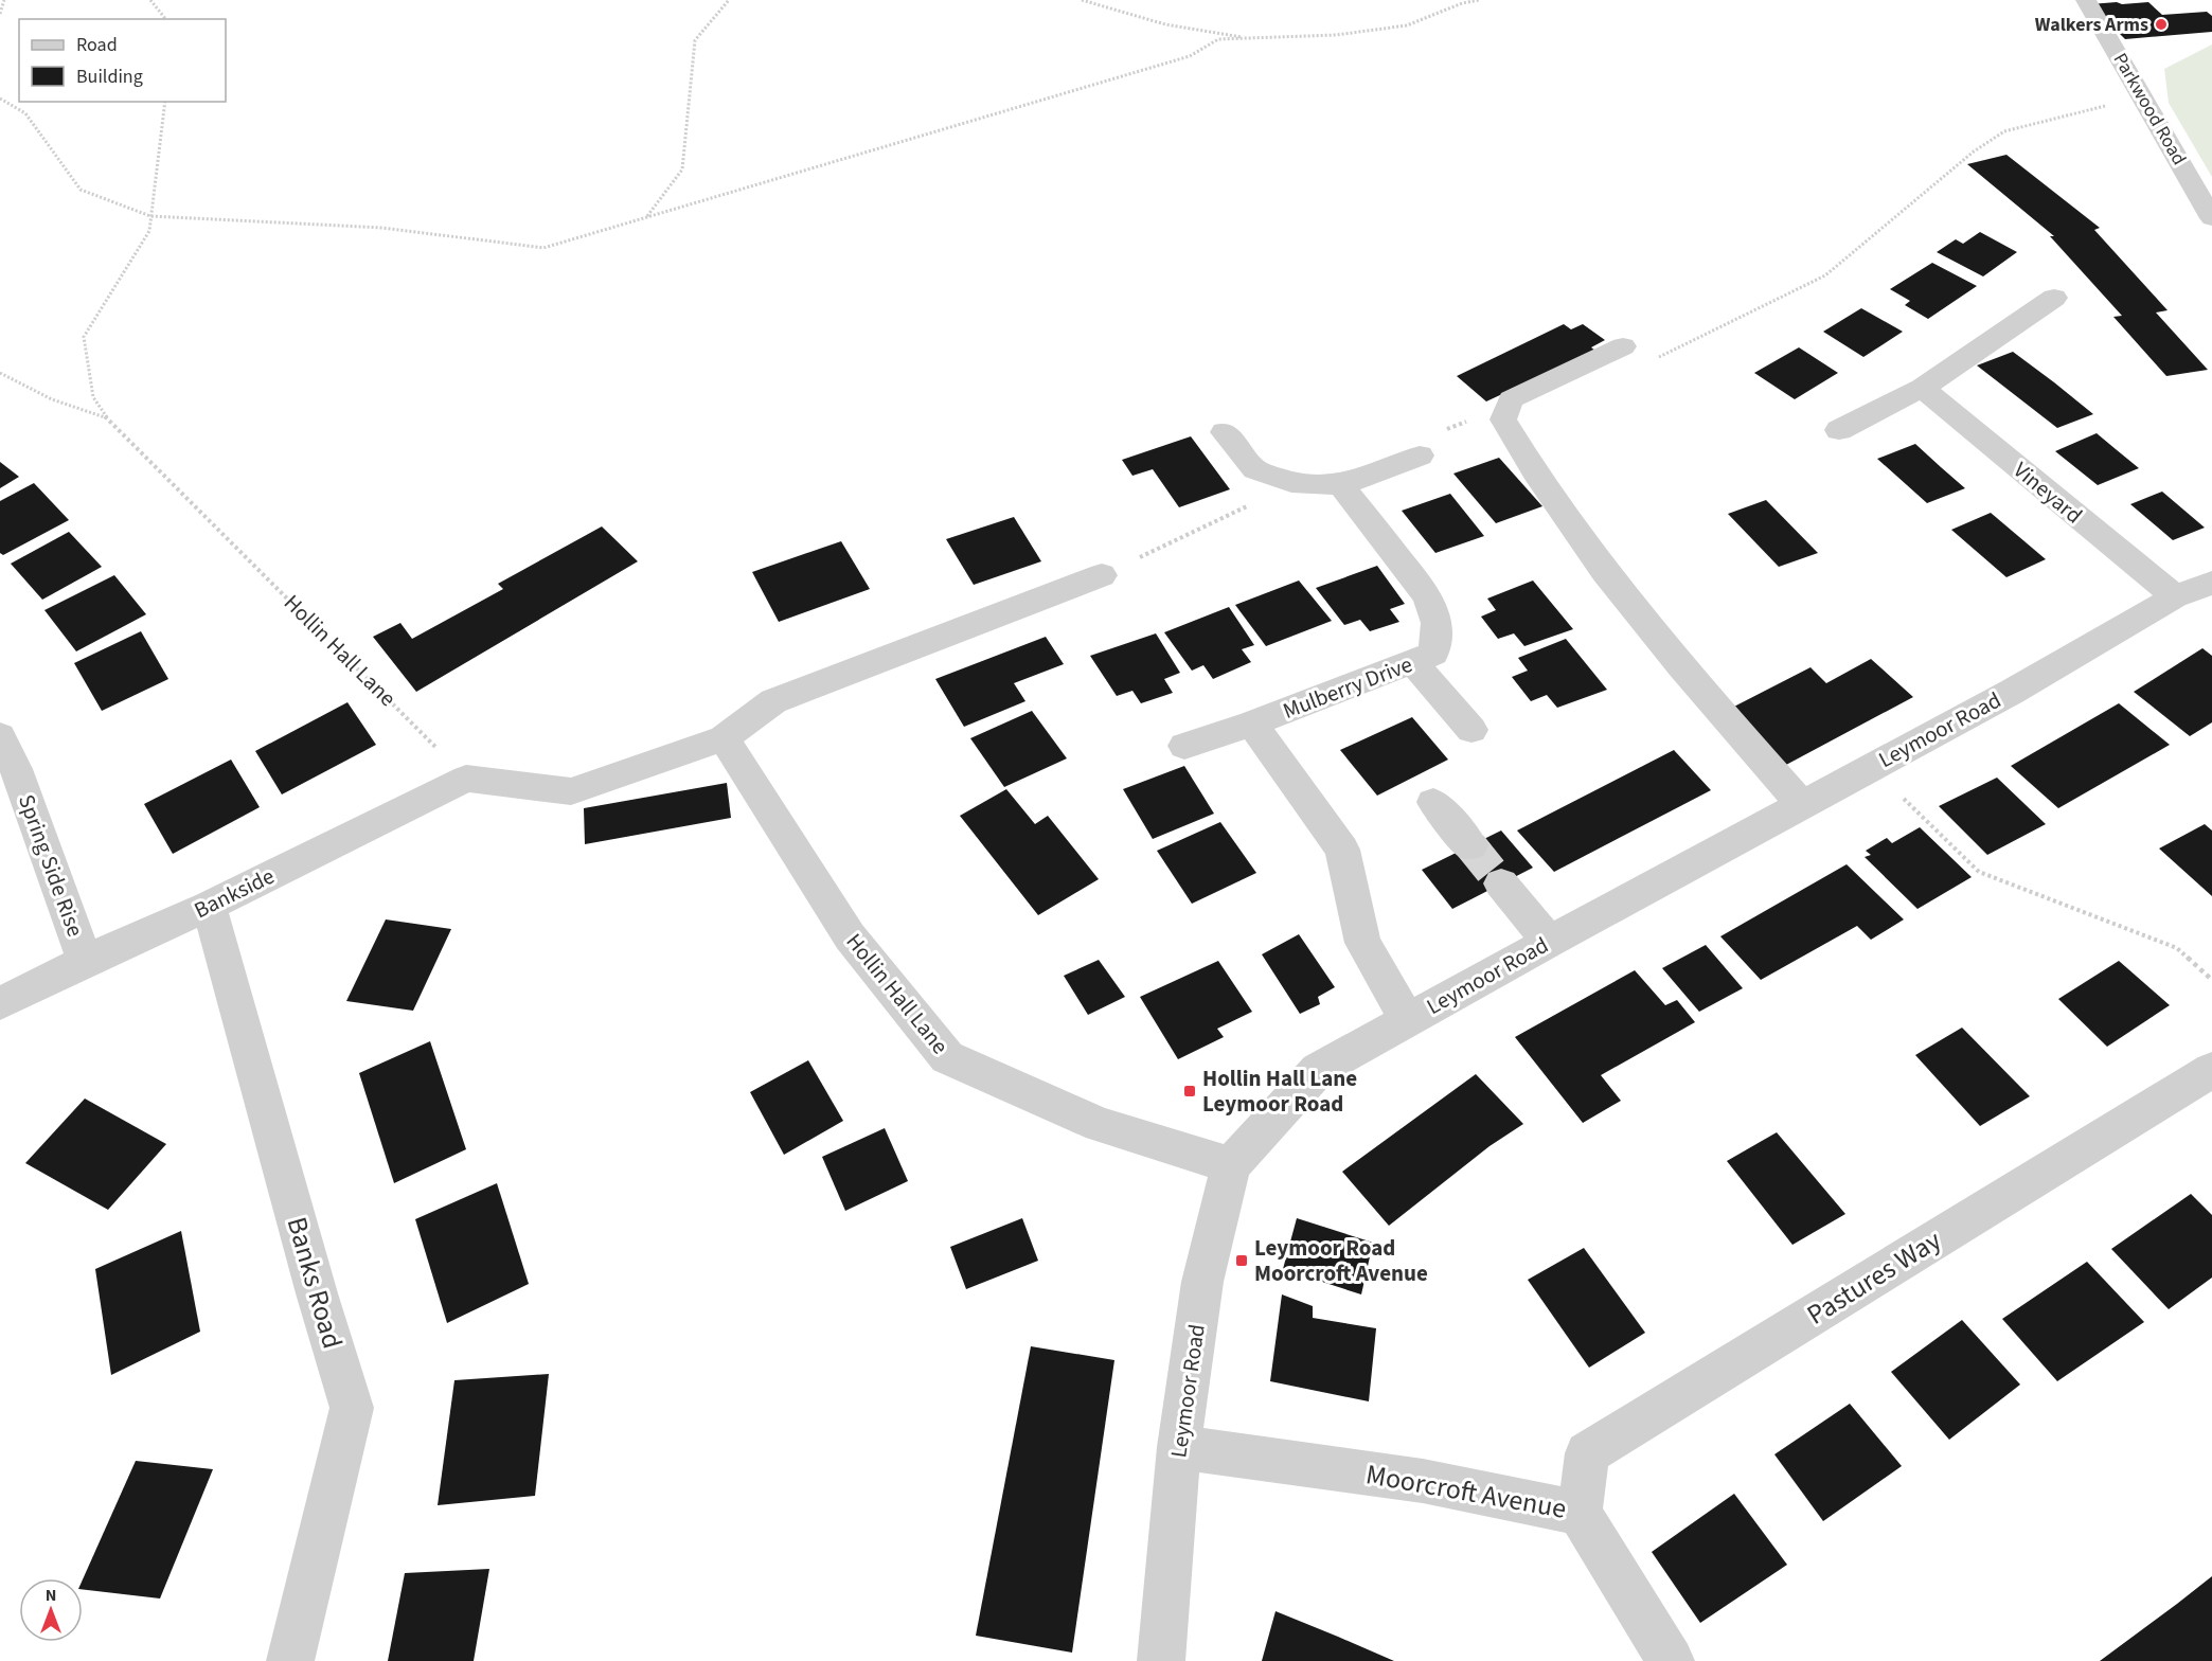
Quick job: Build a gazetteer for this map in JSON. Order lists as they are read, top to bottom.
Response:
{
  "streets": {
    "street": [
      "Parkwood Road",
      "Vineyard",
      "Hollin Hall Lane",
      "Mulberry Drive",
      "Leymoor Road",
      "Spring Side Rise",
      "Bankside",
      "Pastures Way",
      "Banks Road",
      "Moorcroft Avenue"
    ]
  },
  "crossings": [
    ["Vineyard", "Leymoor Road"],
    ["Hollin Hall Lane", "Leymoor Road"],
    ["Hollin Hall Lane", "Bankside"],
    ["Mulberry Drive", "Leymoor Road"],
    ["Leymoor Road", "Moorcroft Avenue"],
    ["Spring Side Rise", "Bankside"],
    ["Bankside", "Banks Road"],
    ["Pastures Way", "Moorcroft Avenue"]
  ],
  "places": {
    "other": ["Walkers Arms"],
    "transit": ["Hollin Hall Lane Leymoor Road", "Leymoor Road Moorcroft Avenue"]
  },
  "legend": ["Road", "Building"],
  "north": "top"
}
